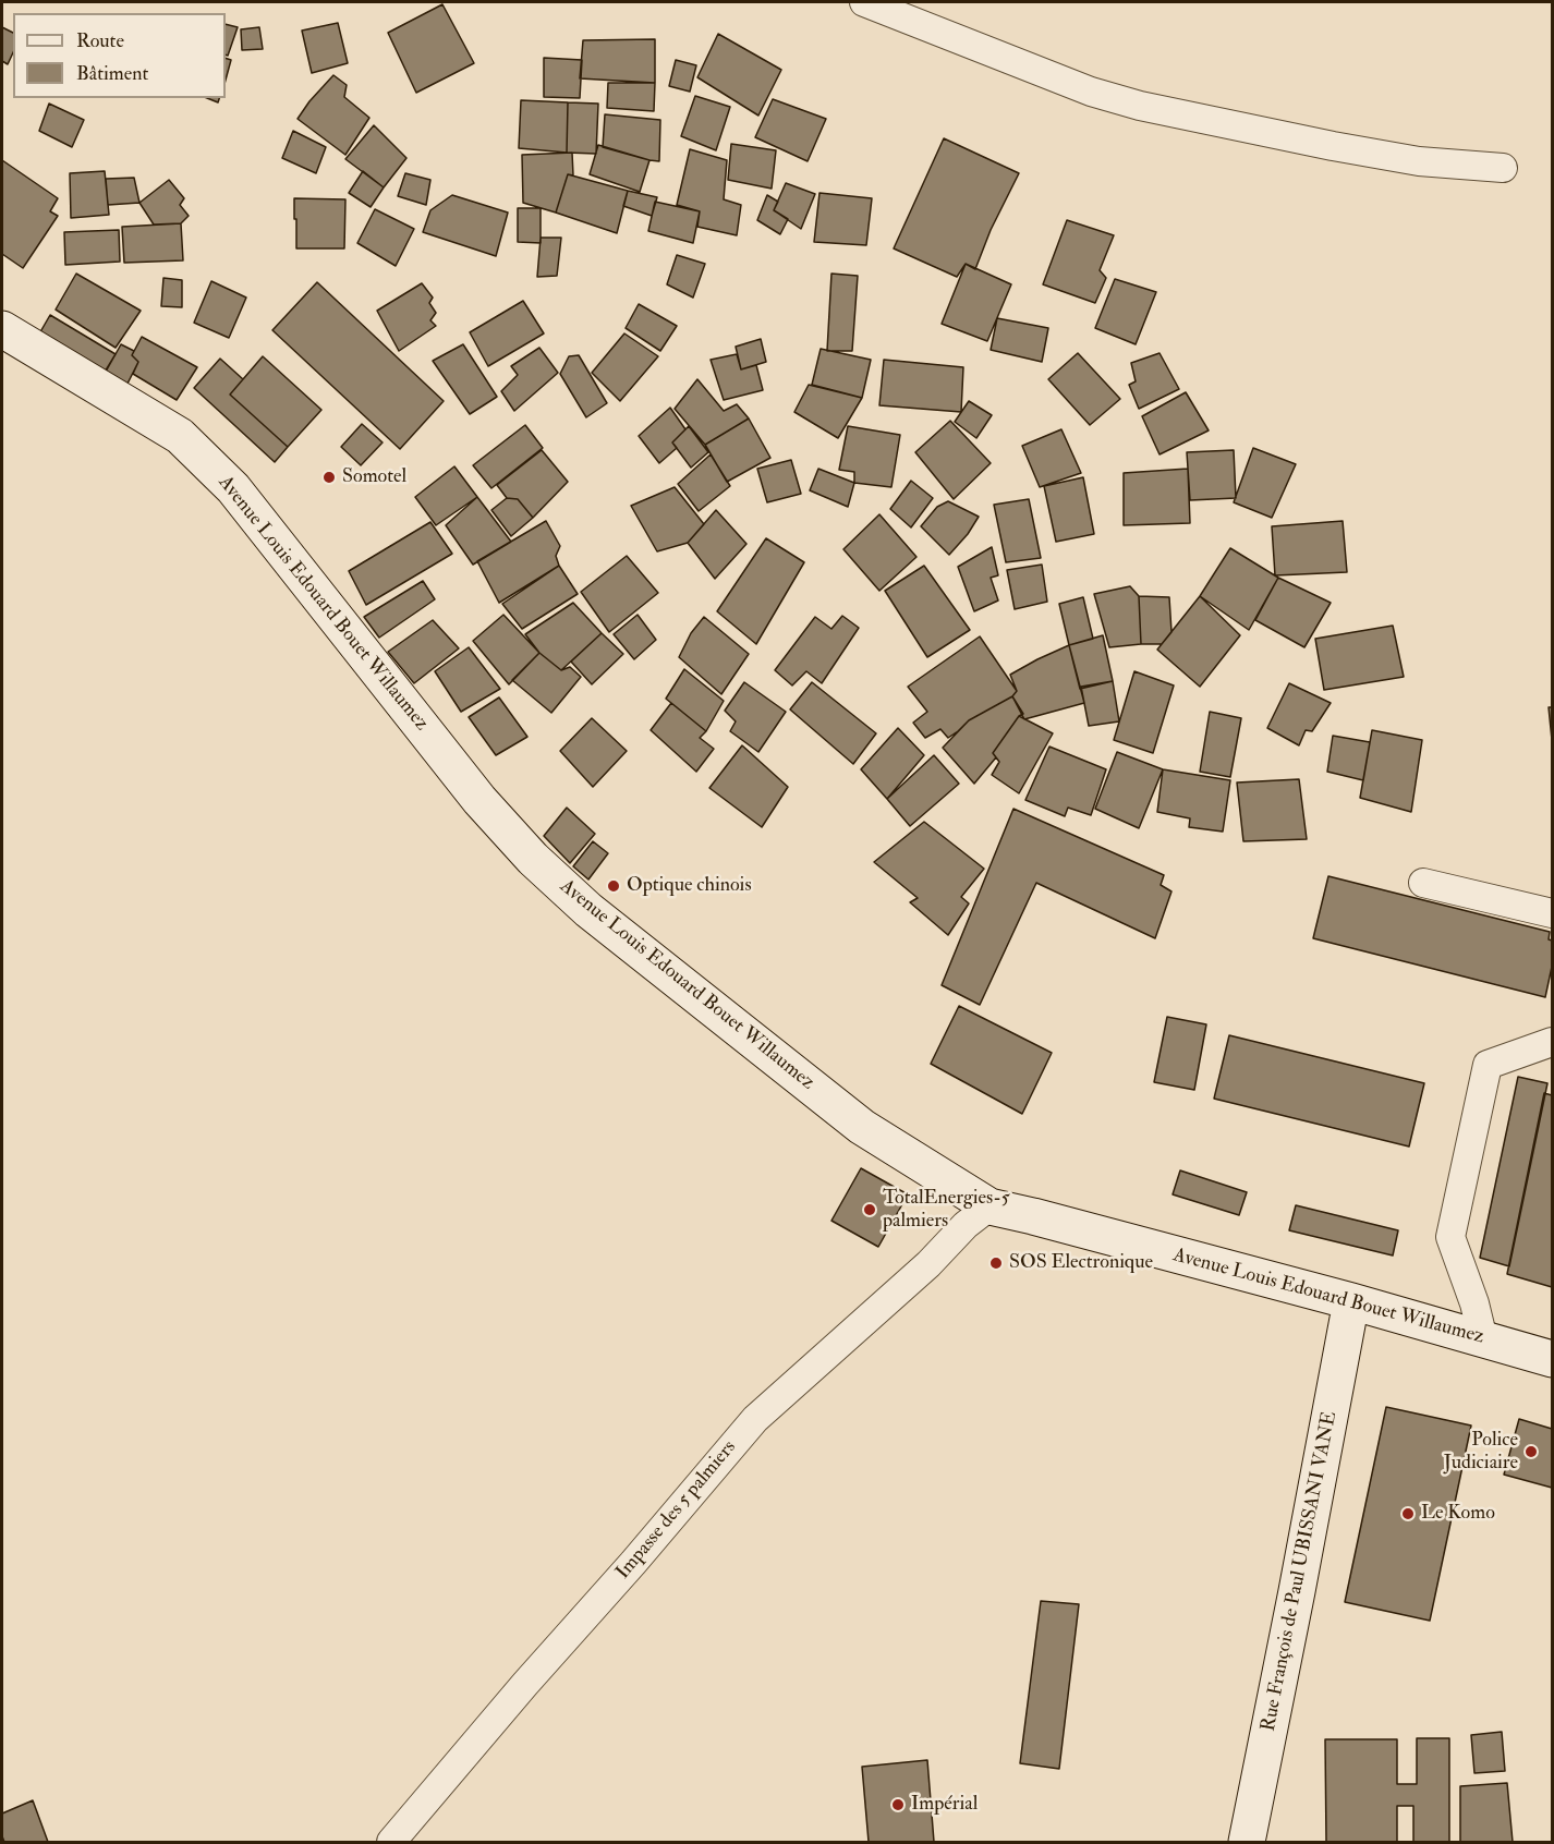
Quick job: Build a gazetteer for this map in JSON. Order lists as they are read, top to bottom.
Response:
{
  "streets": {
    "main road": ["Avenue Louis Edouard Bouet Willaumez", "Rue François de Paul UBISSANI VANE"],
    "street": ["Impasse des 5 palmiers"]
  },
  "crossings": [
    ["Avenue Louis Edouard Bouet Willaumez", "Impasse des 5 palmiers"],
    ["Avenue Louis Edouard Bouet Willaumez", "Rue François de Paul UBISSANI VANE"]
  ],
  "places": [
    "Somotel",
    "Optique chinois",
    "TotalEnergies-5 palmiers",
    "SOS Electronique",
    "Police Judiciaire",
    "Le Komo",
    "Impérial"
  ],
  "legend": ["Route", "Bâtiment"]
}
